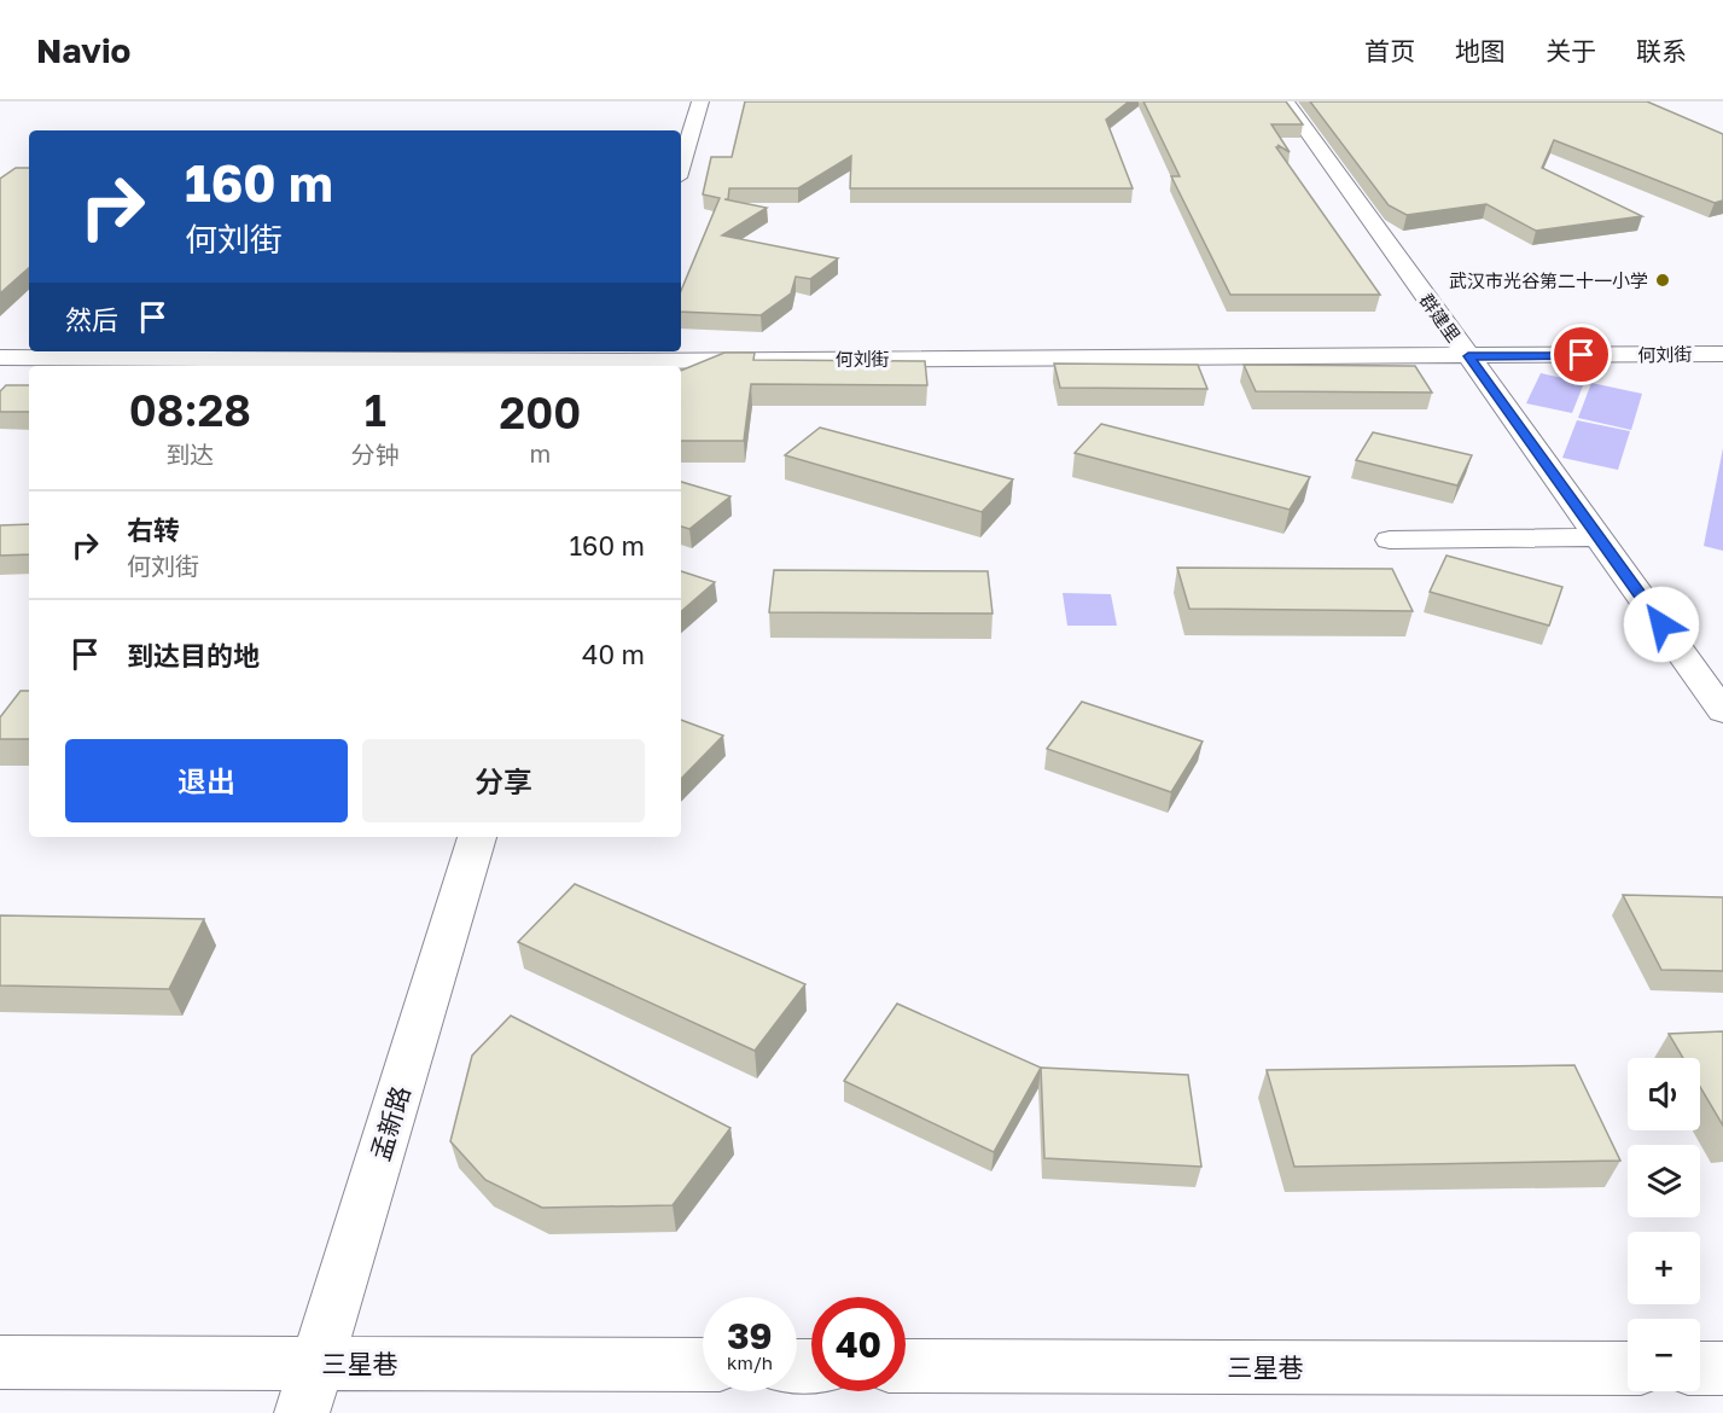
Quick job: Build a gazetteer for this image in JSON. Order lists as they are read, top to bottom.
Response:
{
  "streets": {
    "street": [
      "群建里",
      "何刘街",
      "孟新路",
      "三星巷"
    ]
  },
  "crossings": [
    ["群建里", "何刘街"],
    ["孟新路", "三星巷"]
  ],
  "places": ["武汉市光谷第二十一小学"],
  "page": {
    "header": "Navio",
    "nav": [
      "首页",
      "地图",
      "关于",
      "联系"
    ],
    "turn": ["160 m", "何刘街"],
    "then": "然后",
    "eta": [
      "08:28",
      "到达",
      "1",
      "分钟",
      "200",
      "m"
    ],
    "list": [
      {
        "name": "右转",
        "note": "何刘街",
        "value": "160 m"
      },
      {
        "name": "到达目的地",
        "value": "40 m"
      }
    ],
    "buttons": ["退出", "分享"],
    "map_buttons": ["+", "−"],
    "speed": "39 km/h",
    "limit": "40"
  }
}
